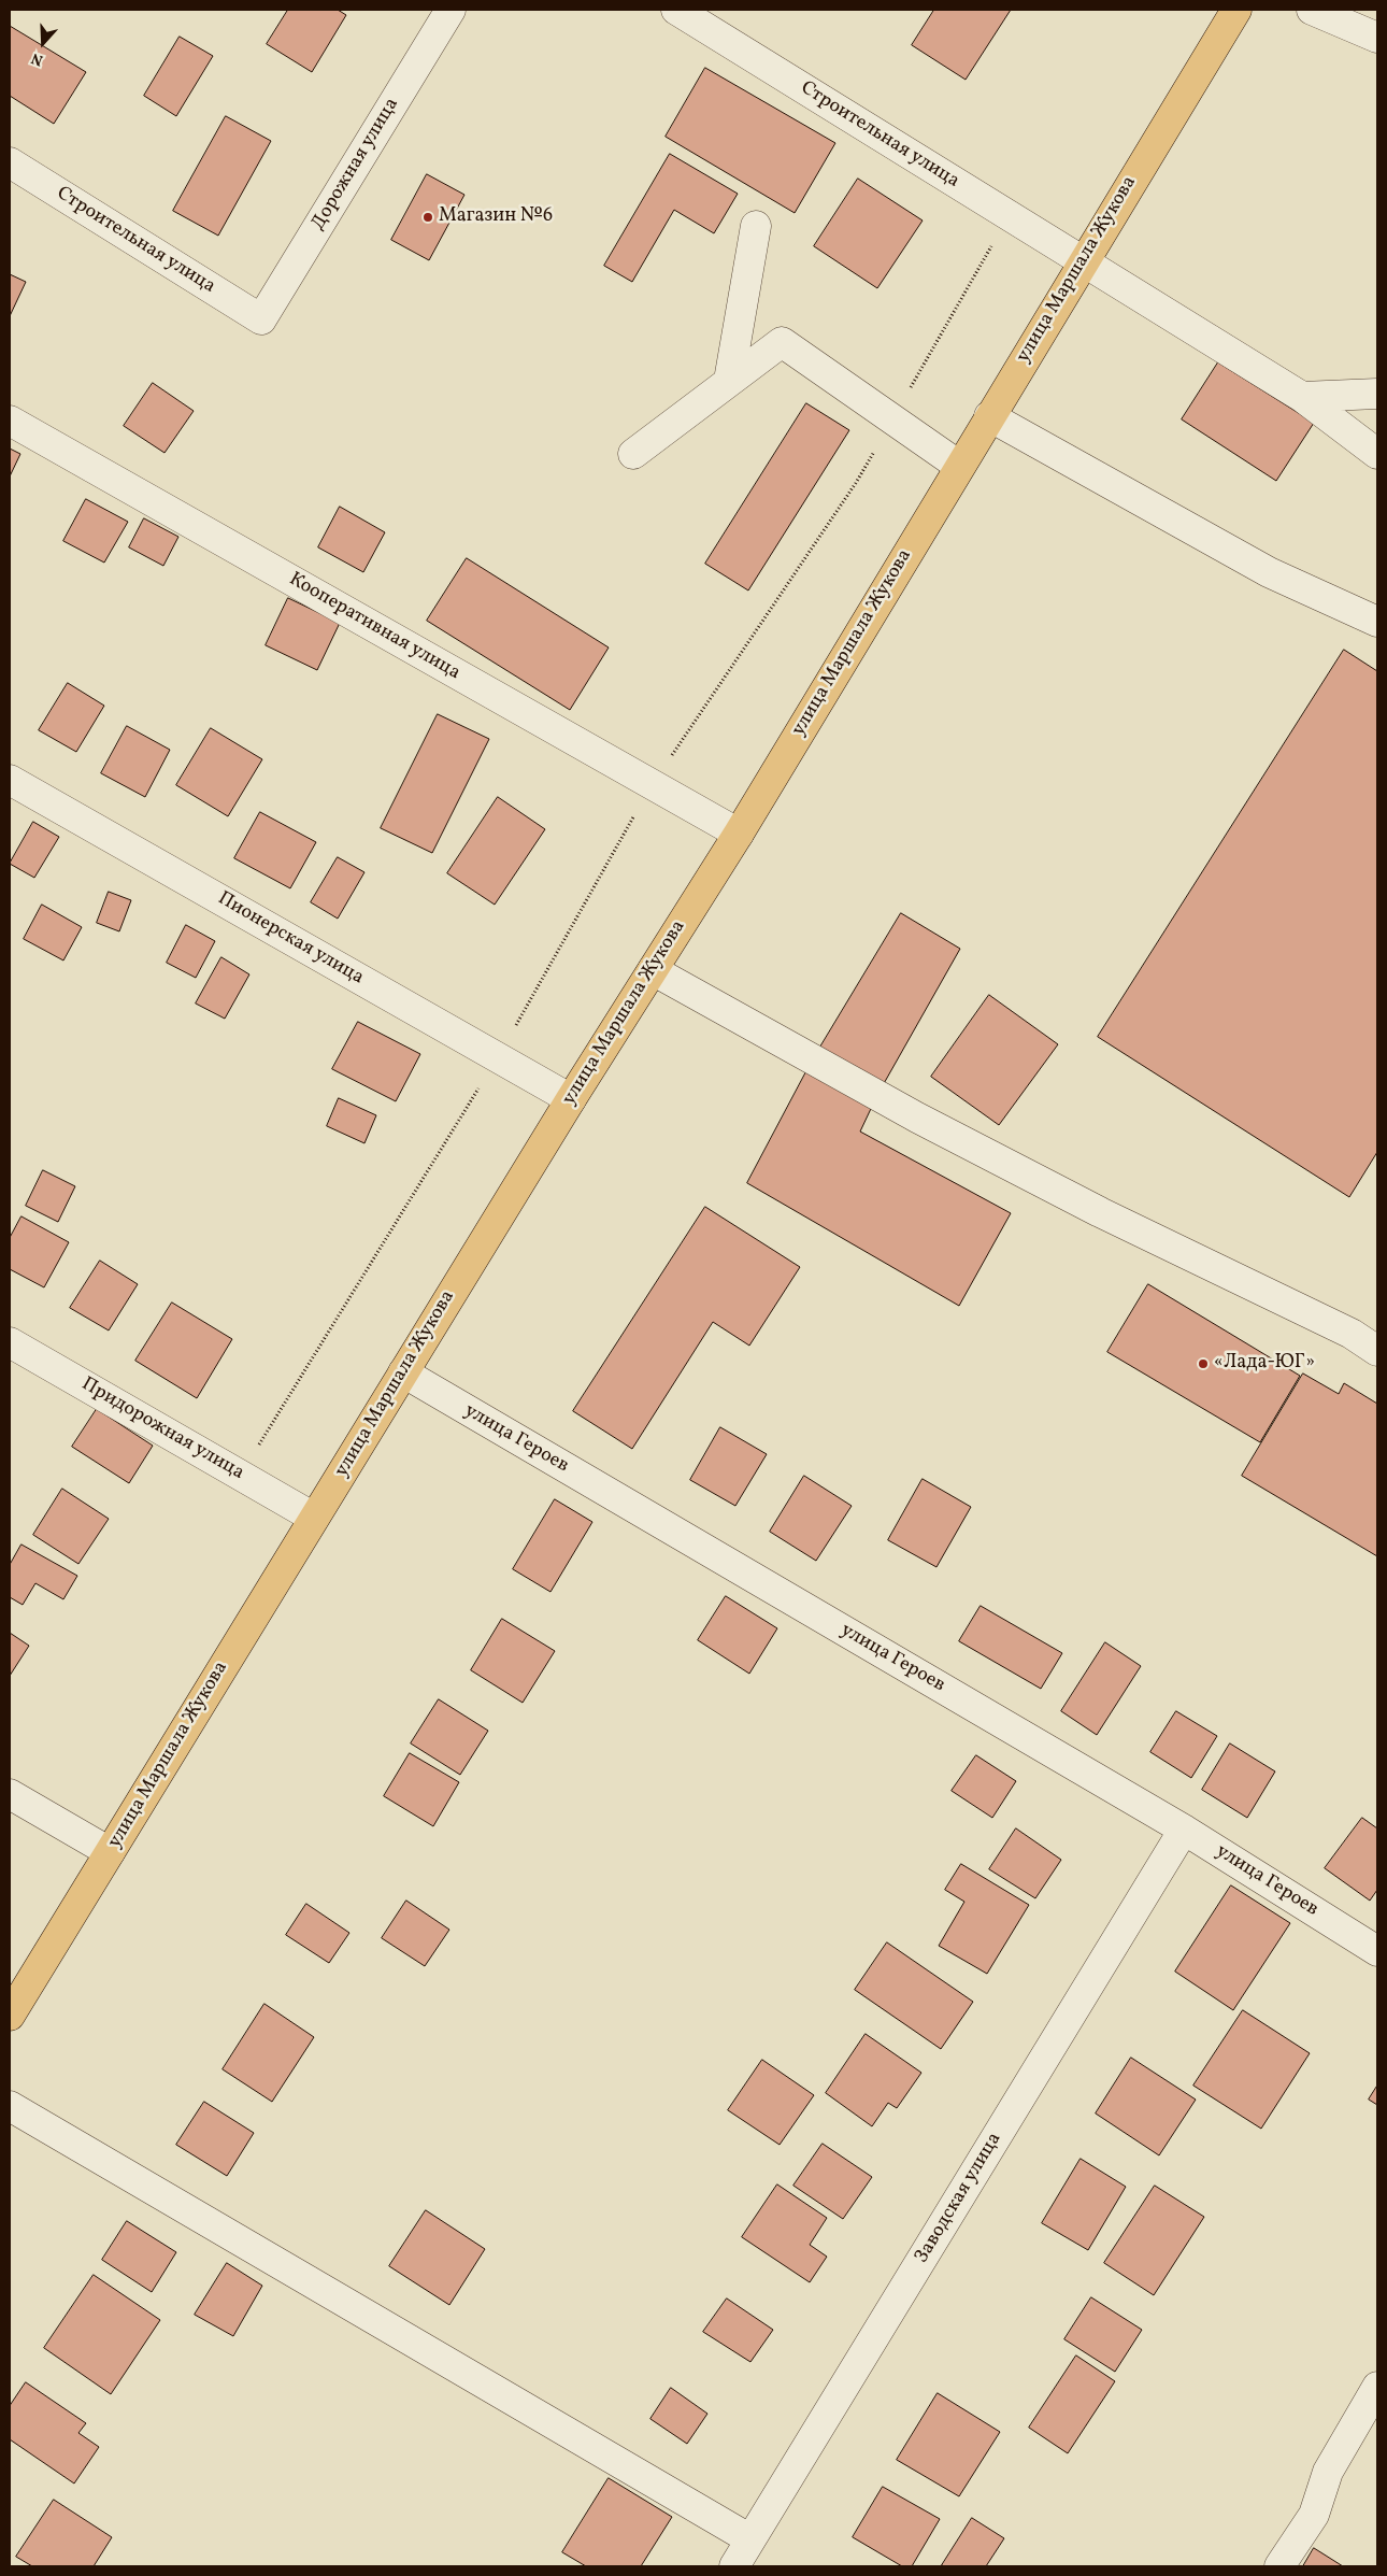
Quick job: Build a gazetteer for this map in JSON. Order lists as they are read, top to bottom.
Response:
{
  "streets": {
    "main road": ["улица Маршала Жукова"],
    "street": [
      "Строительная улица",
      "Дорожная улица",
      "Кооперативная улица",
      "Пионерская улица",
      "Придорожная улица",
      "улица Героев",
      "Заводская улица"
    ]
  },
  "crossings": [
    ["Строительная улица", "Дорожная улица"],
    ["Строительная улица", "улица Маршала Жукова"],
    ["улица Маршала Жукова", "Кооперативная улица"],
    ["улица Маршала Жукова", "Пионерская улица"],
    ["улица Маршала Жукова", "Придорожная улица"],
    ["улица Маршала Жукова", "улица Героев"],
    ["улица Героев", "Заводская улица"]
  ],
  "places": ["Магазин №6", "«Лада-ЮГ»"],
  "north": "bottom"
}
